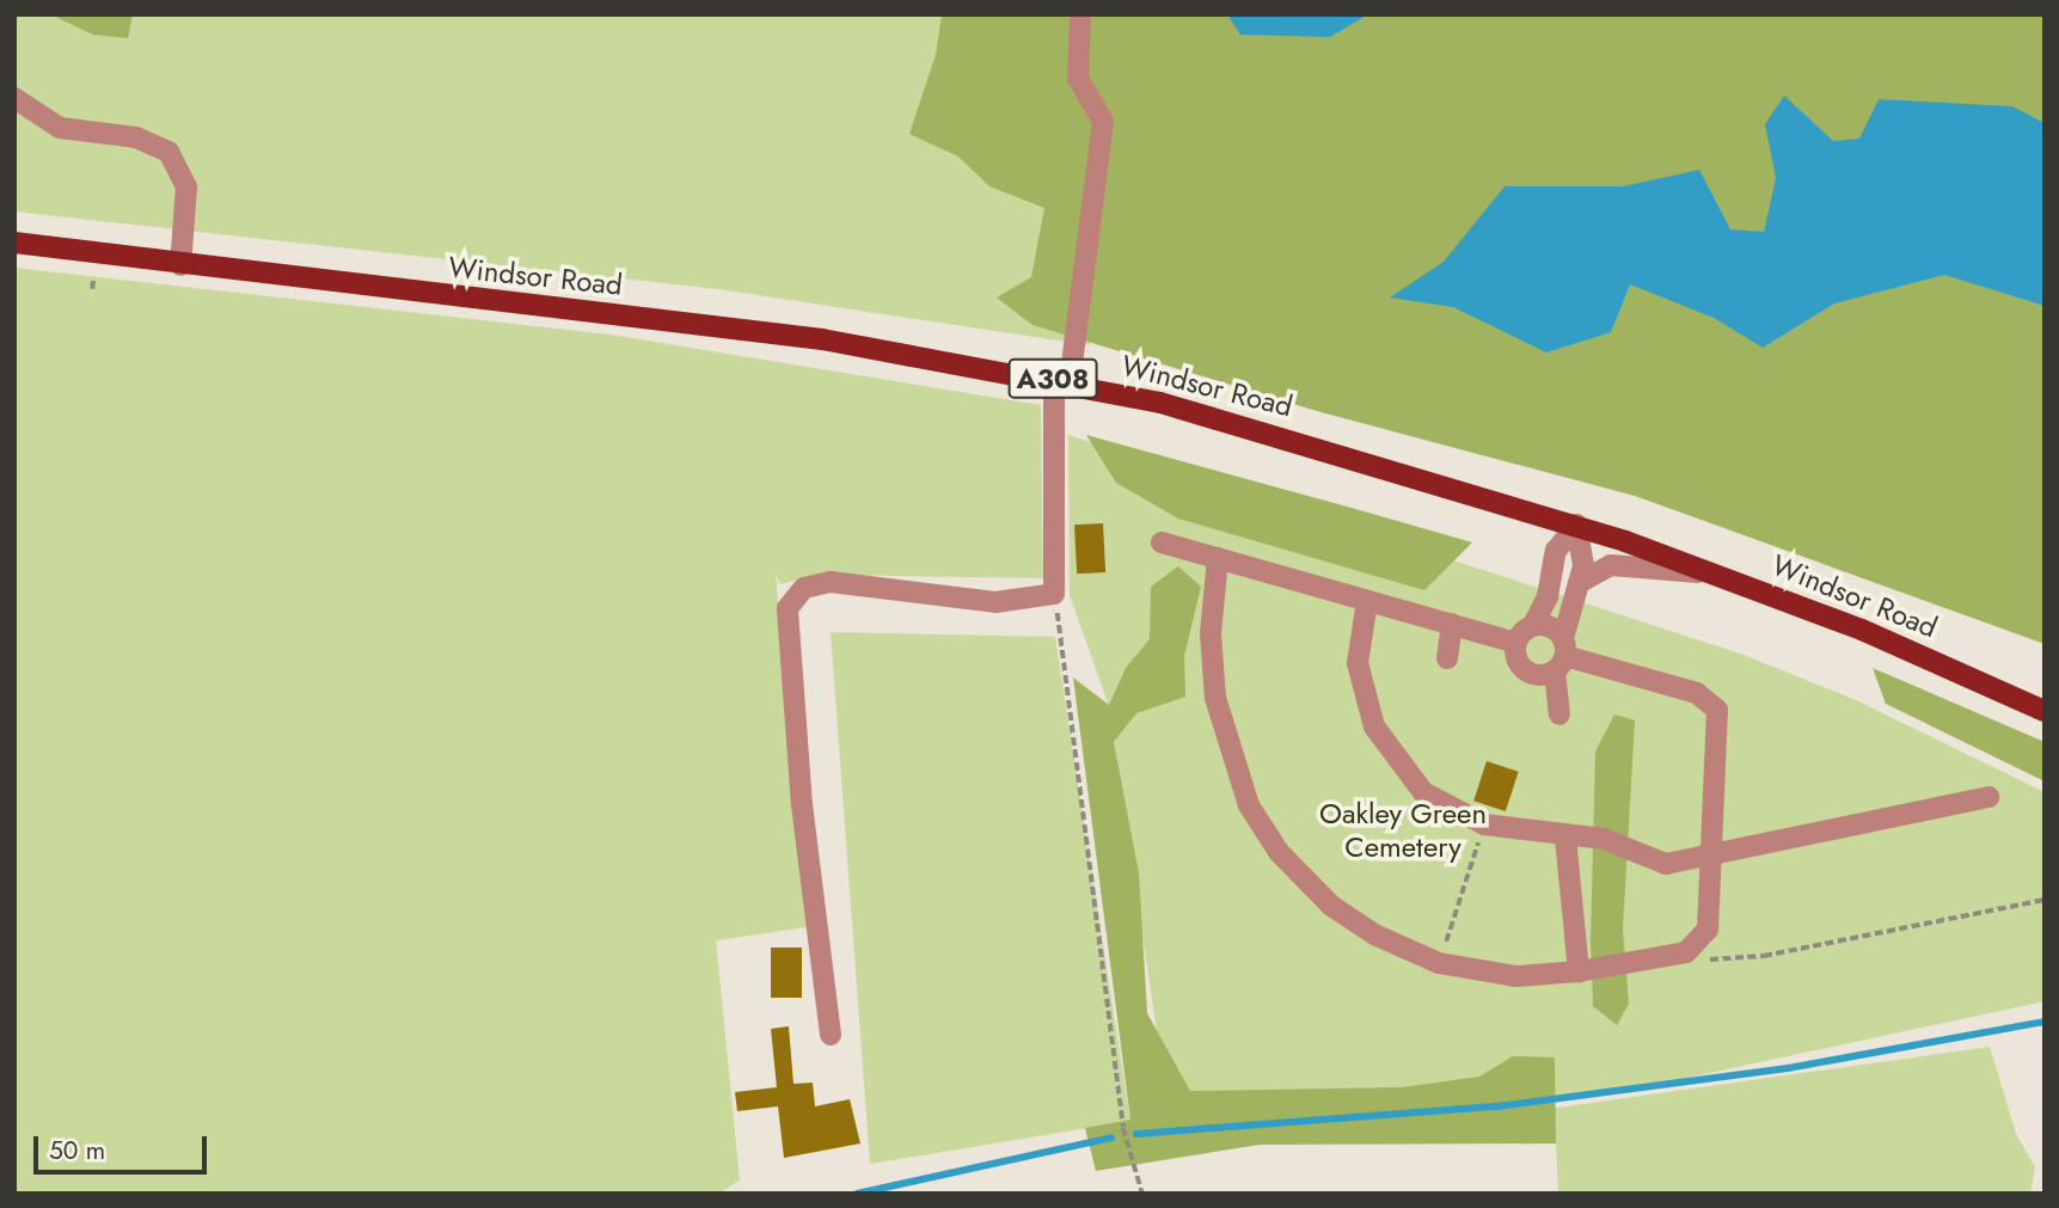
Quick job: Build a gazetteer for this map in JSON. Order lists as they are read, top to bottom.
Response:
{
  "streets": {
    "main road": ["Windsor Road", "A308"]
  },
  "parks": ["Oakley Green Cemetery"],
  "scale_bar": "50 m"
}
